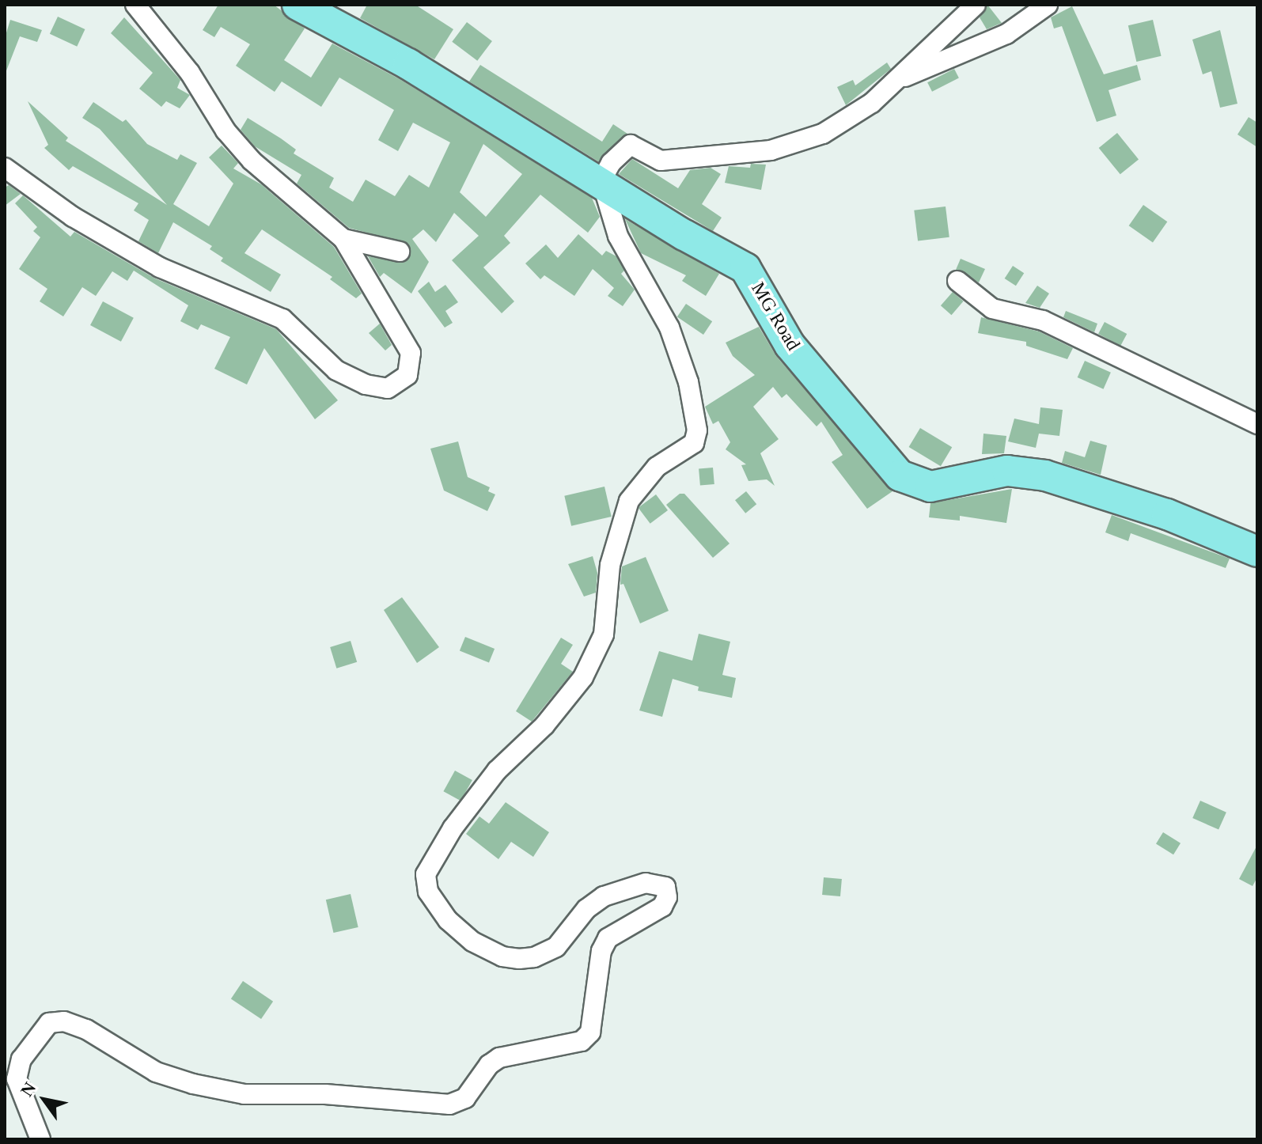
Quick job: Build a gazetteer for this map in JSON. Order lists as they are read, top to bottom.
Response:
{
  "streets": {
    "main road": ["MG Road"]
  },
  "north": "top left"
}
